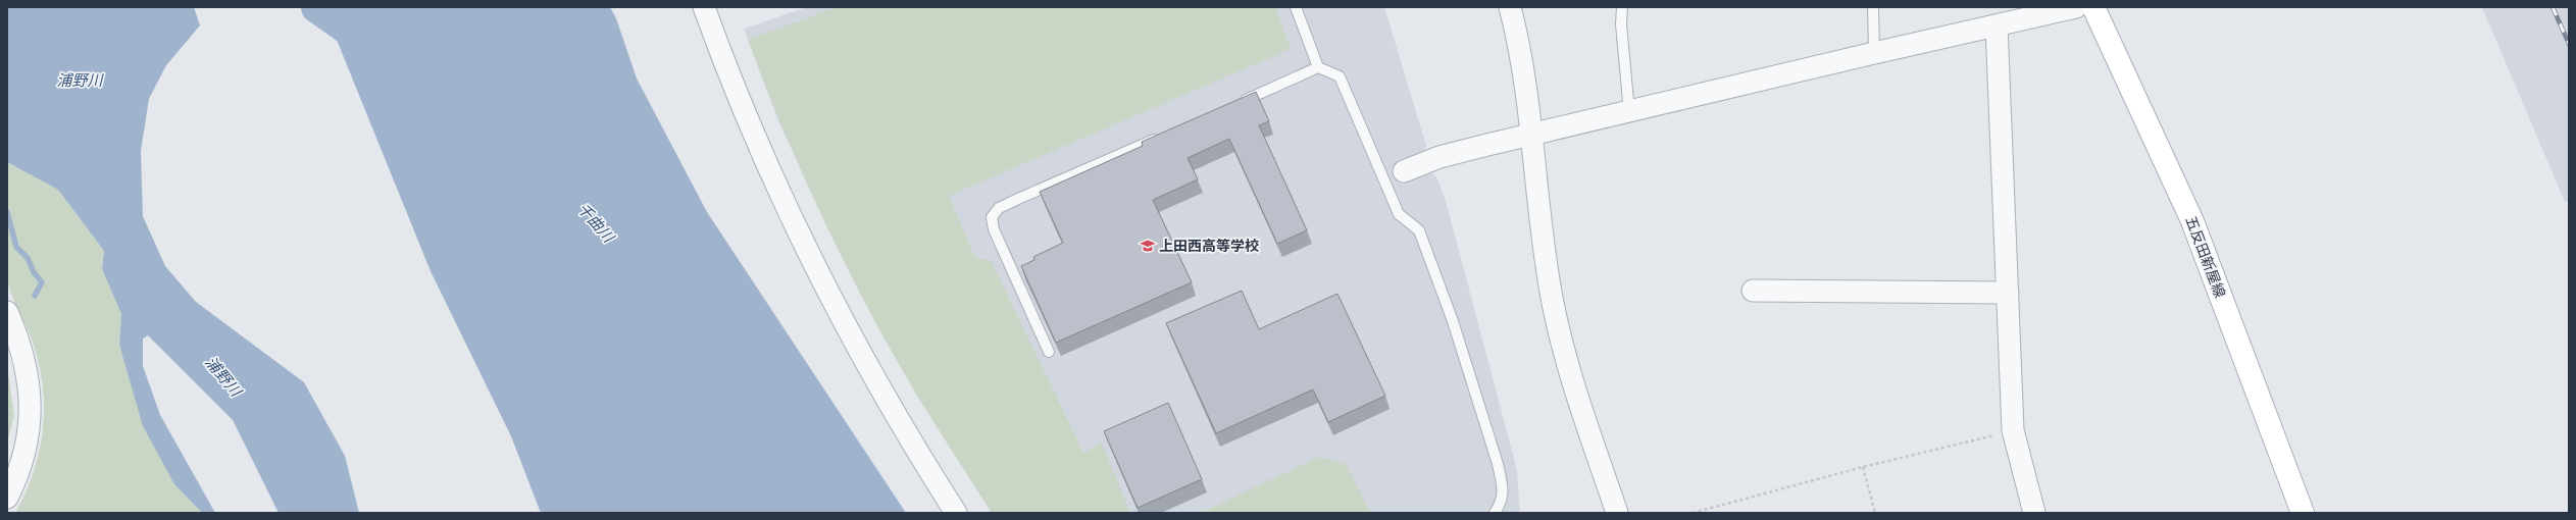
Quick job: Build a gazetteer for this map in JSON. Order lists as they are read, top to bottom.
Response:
{
  "streets": {
    "street": ["五反田新屋線"]
  },
  "water": ["浦野川", "千曲川"],
  "places": {
    "school or university": ["上田西高等学校"]
  }
}
